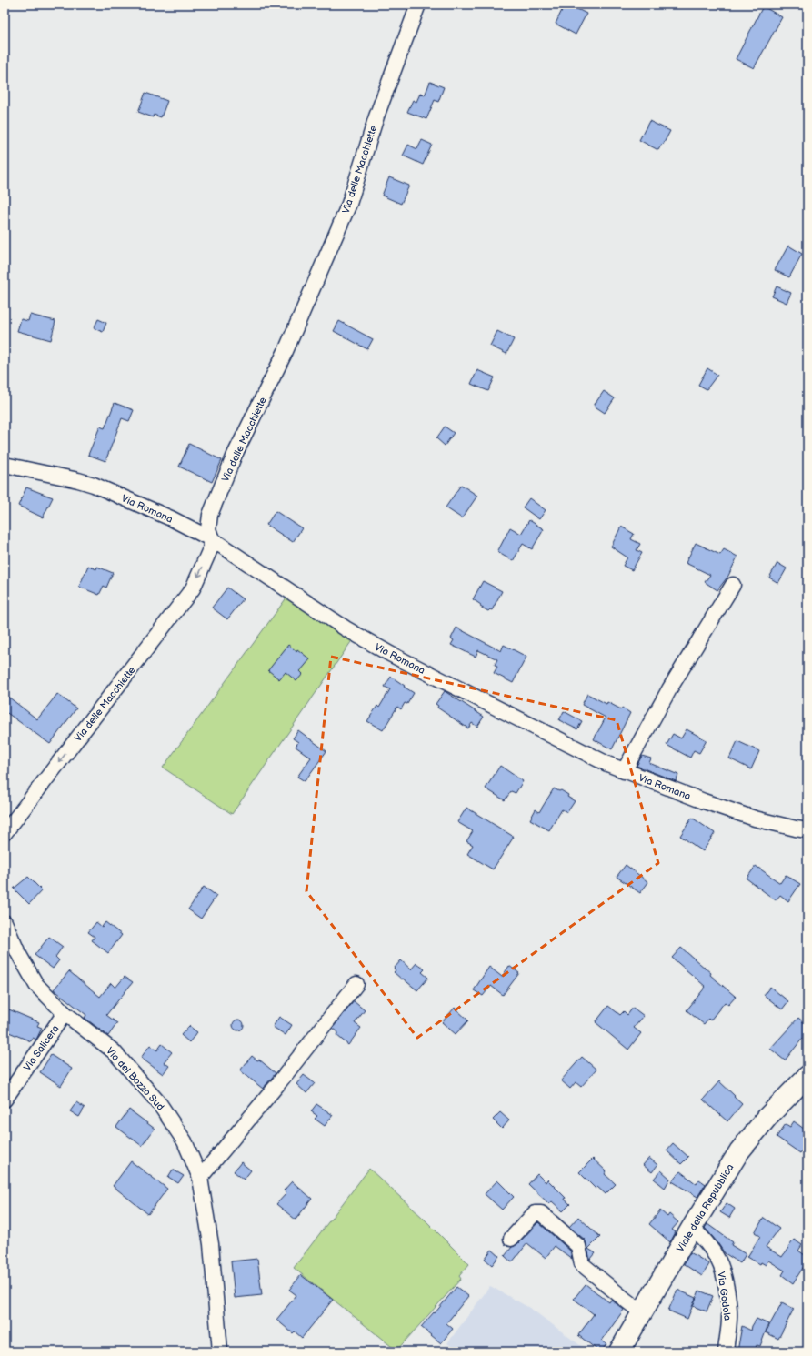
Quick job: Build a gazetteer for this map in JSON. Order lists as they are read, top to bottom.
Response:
{
  "streets": {
    "main road": ["Viale della Repubblica"],
    "street": [
      "Via delle Macchiette",
      "Via Romana",
      "Via Salicera",
      "Via del Bozzo Sud",
      "Via Godola"
    ]
  },
  "crossings": [
    ["Via delle Macchiette", "Via Romana"],
    ["Via Salicera", "Via del Bozzo Sud"],
    ["Viale della Repubblica", "Via Godola"]
  ],
  "one_way": ["Via delle Macchiette"]
}
